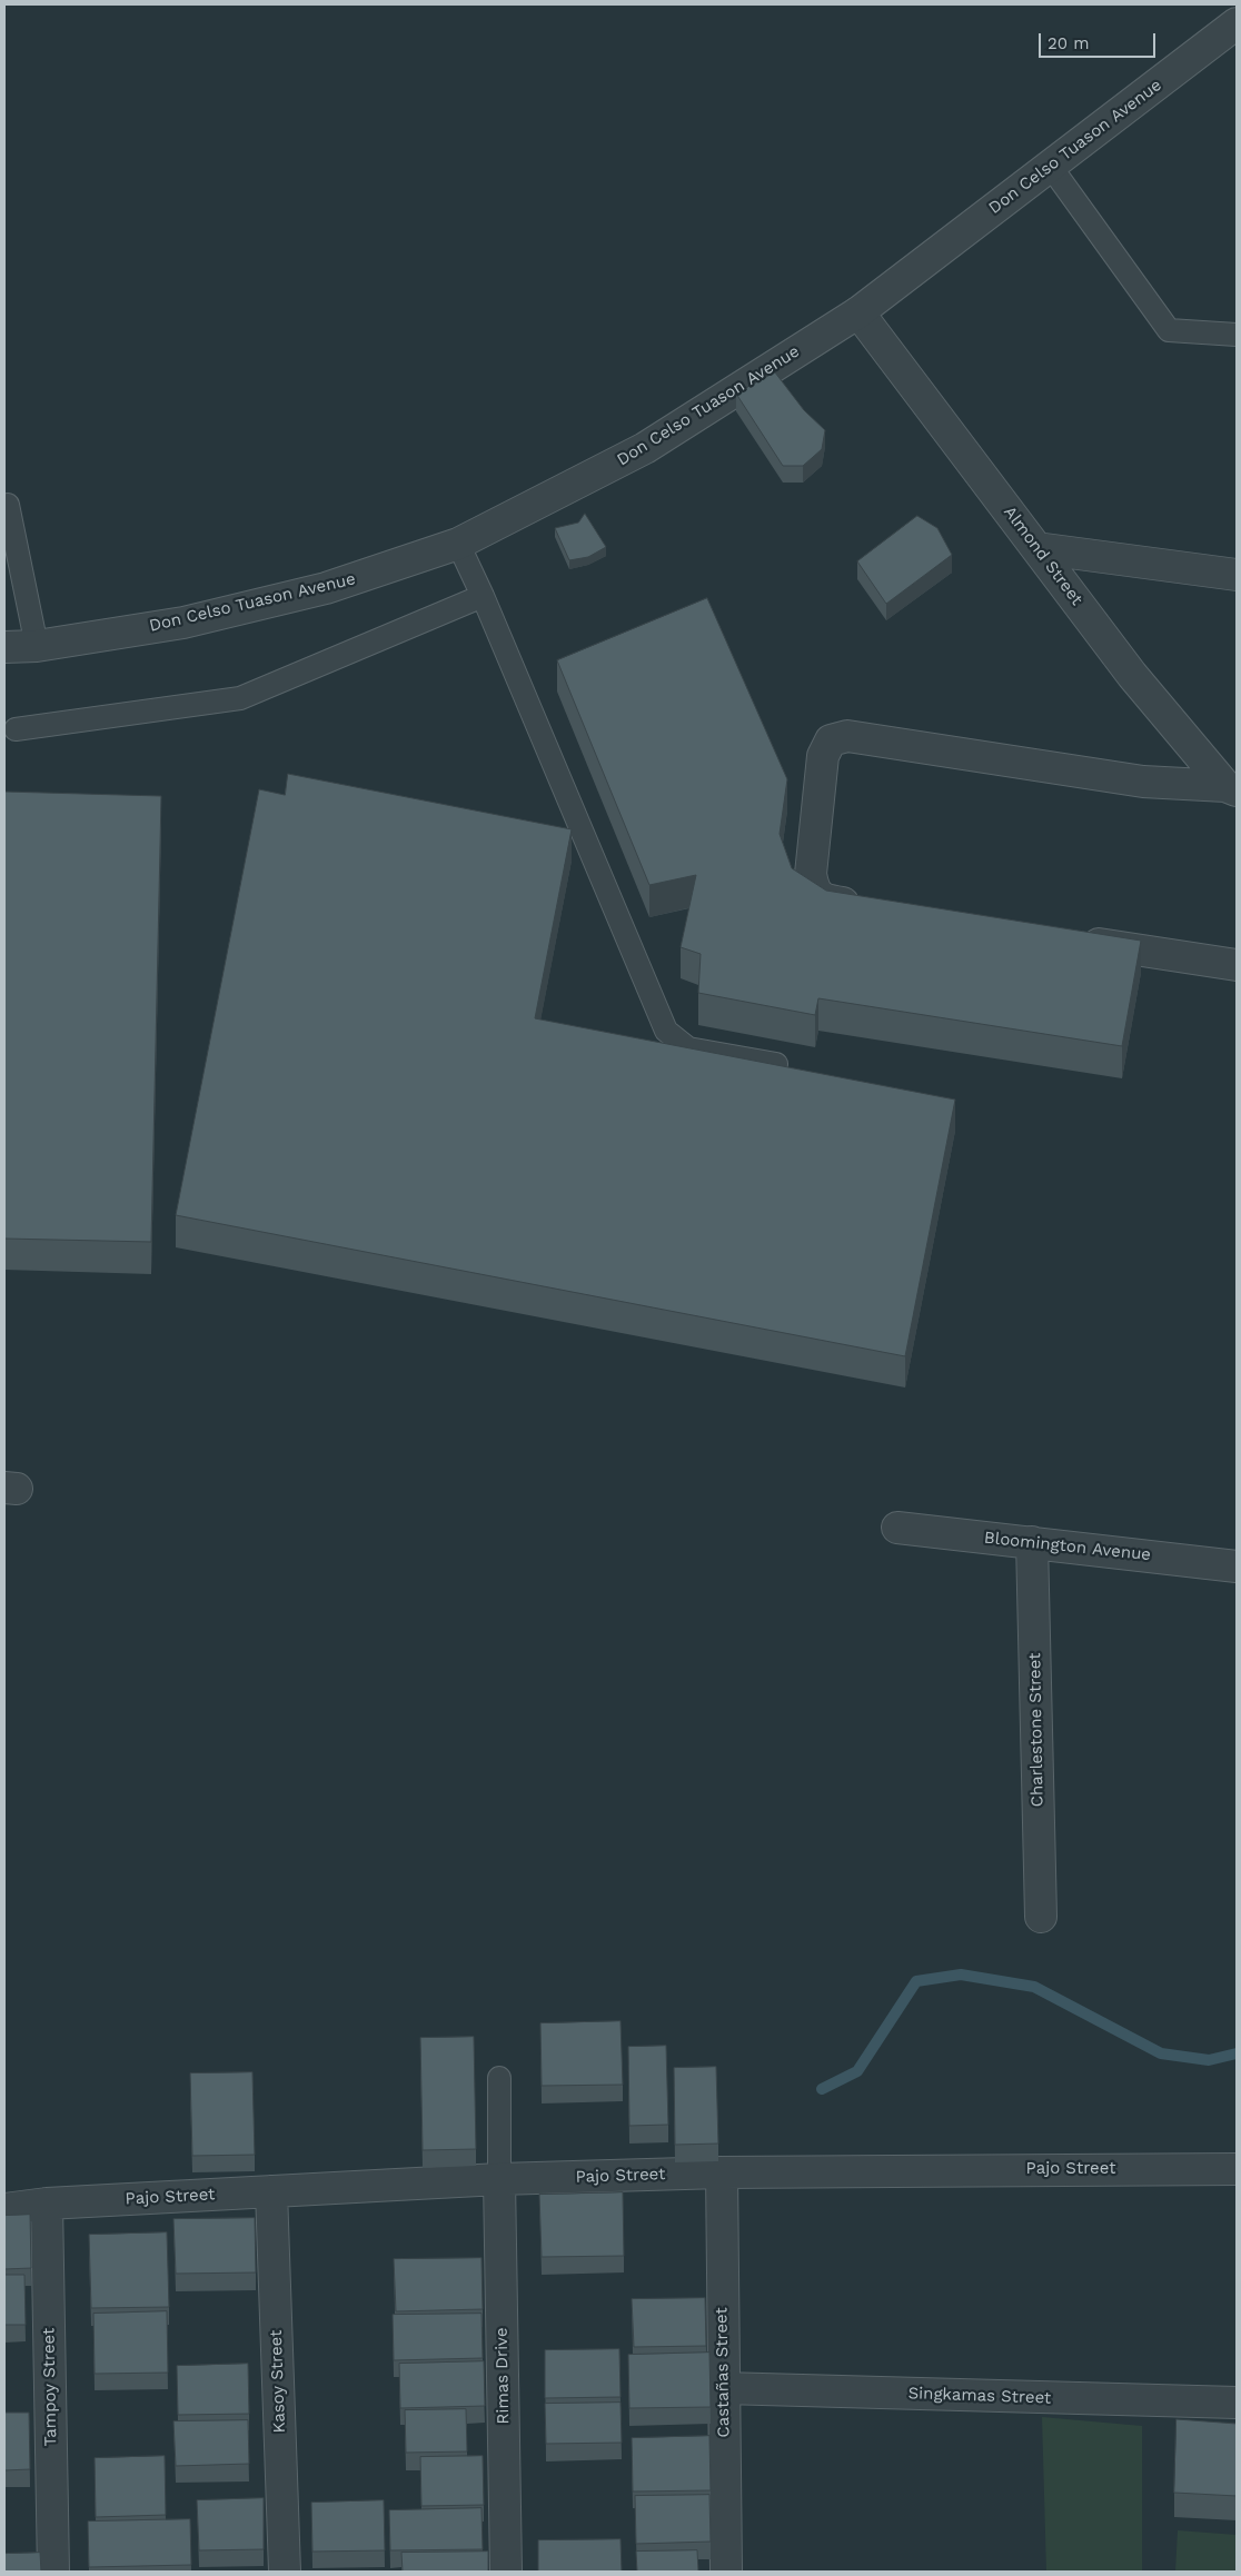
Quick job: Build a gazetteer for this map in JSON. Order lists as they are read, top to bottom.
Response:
{
  "streets": {
    "street": [
      "Don Celso Tuason Avenue",
      "Almond Street",
      "Bloomington Avenue",
      "Charlestone Street",
      "Pajo Street",
      "Castañas Street",
      "Rimas Drive",
      "Kasoy Street",
      "Tampoy Street",
      "Singkamas Street"
    ]
  },
  "crossings": [
    ["Don Celso Tuason Avenue", "Almond Street"],
    ["Bloomington Avenue", "Charlestone Street"],
    ["Pajo Street", "Castañas Street"],
    ["Pajo Street", "Rimas Drive"],
    ["Pajo Street", "Kasoy Street"],
    ["Pajo Street", "Tampoy Street"],
    ["Castañas Street", "Singkamas Street"]
  ],
  "scale_bar": "20 m"
}
